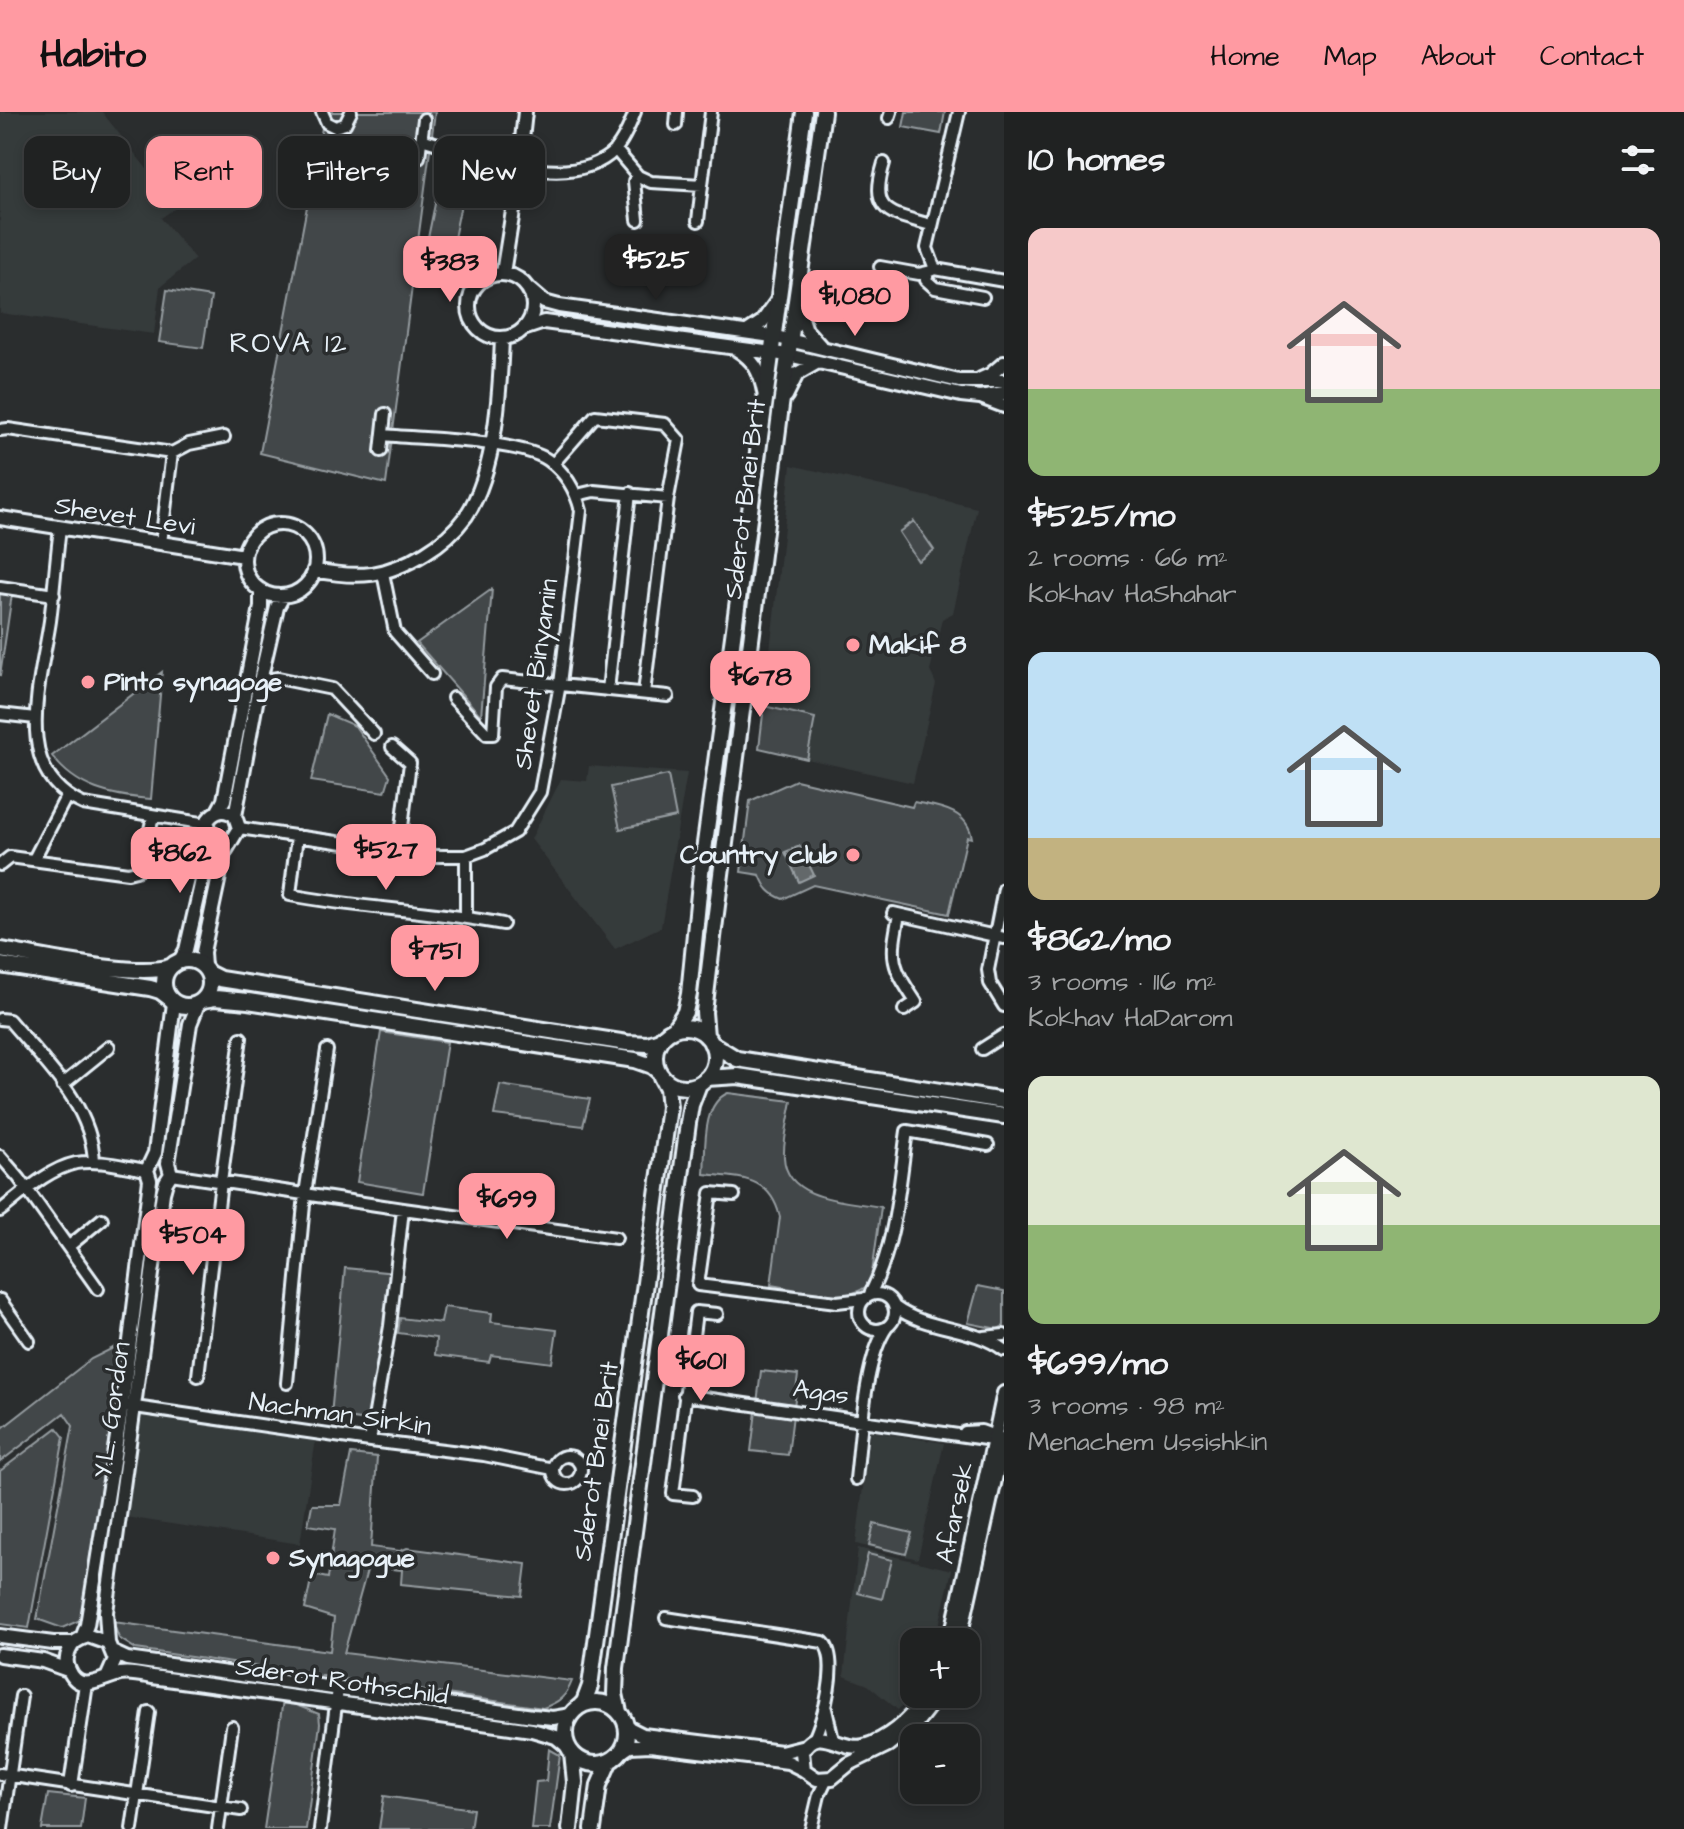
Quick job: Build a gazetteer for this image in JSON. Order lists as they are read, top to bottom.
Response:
{
  "streets": {
    "main road": ["Sderot Bnei Brit"],
    "street": [
      "Shevet Levi",
      "Shevet Binyamin",
      "Agas",
      "Y.L. Gordon",
      "Nachman Sirkin",
      "Afarsek",
      "Sderot Rothschild"
    ]
  },
  "crossings": [
    ["Sderot Bnei Brit", "Sderot Rothschild"],
    ["Agas", "Afarsek"],
    ["Y.L. Gordon", "Nachman Sirkin"],
    ["Y.L. Gordon", "Sderot Rothschild"]
  ],
  "districts": ["ROVA 12"],
  "places": [
    "Makif 8",
    "Pinto synagoge",
    "Country club",
    "Synagogue"
  ],
  "page": {
    "header": "Habito",
    "nav": [
      "Home",
      "Map",
      "About",
      "Contact"
    ],
    "heading": "10 homes",
    "chip": [
      "Buy",
      "Rent",
      "Filters",
      "New"
    ],
    "list": [
      {
        "name": "$525/mo",
        "note": "2 rooms · 66 m² · Kokhav HaShahar"
      },
      {
        "name": "$862/mo",
        "note": "3 rooms · 116 m² · Kokhav HaDarom"
      },
      {
        "name": "$699/mo",
        "note": "3 rooms · 98 m² · Menachem Ussishkin"
      }
    ],
    "price": [
      "$525",
      "$383",
      "$1,080",
      "$678",
      "$527",
      "$862",
      "$751",
      "$699",
      "$504",
      "$601"
    ],
    "map_buttons": ["+", "−"]
  }
}
